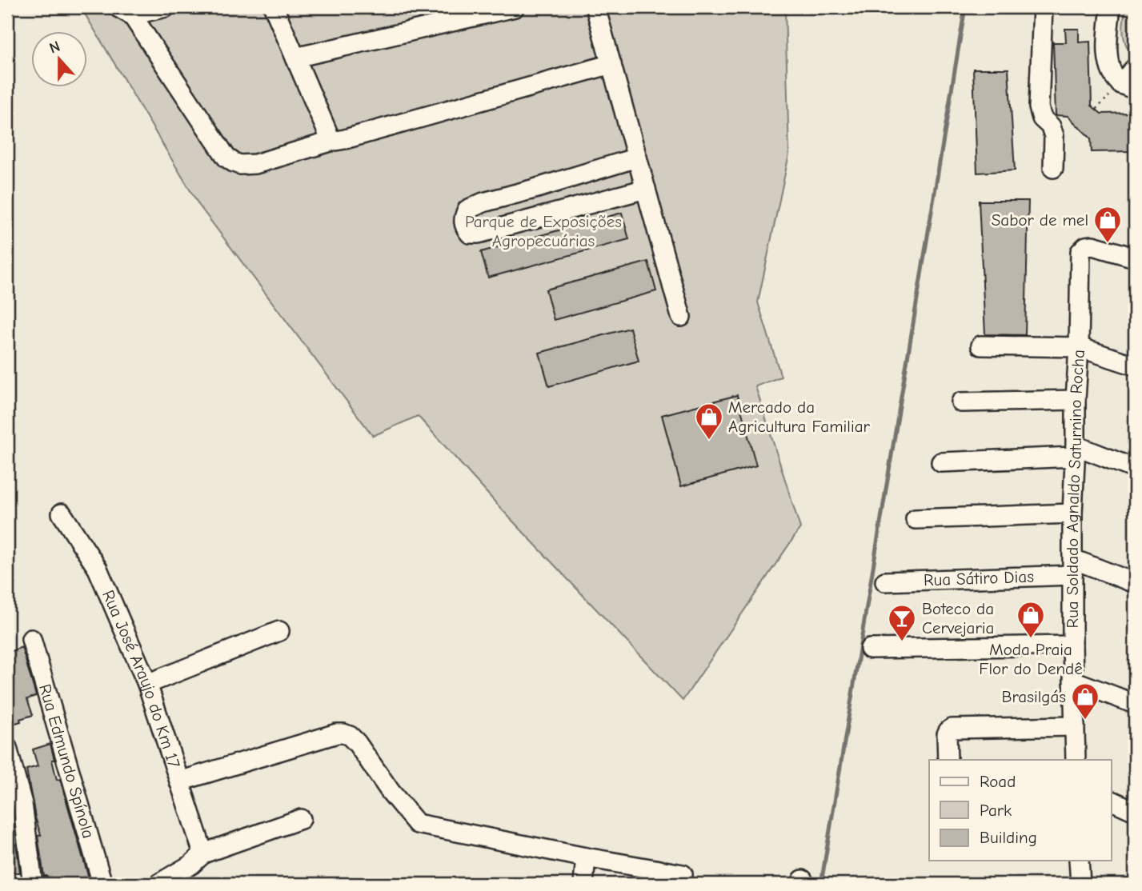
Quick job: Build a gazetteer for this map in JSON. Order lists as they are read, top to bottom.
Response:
{
  "streets": {
    "street": [
      "Rua Soldado Agnaldo Saturnino Rocha",
      "Rua Sátiro Dias",
      "Rua José Araujo do Km 17",
      "Rua Edmundo Spínola"
    ]
  },
  "crossings": [
    ["Rua Soldado Agnaldo Saturnino Rocha", "Rua Sátiro Dias"]
  ],
  "parks": ["Parque de Exposições Agropecuárias"],
  "places": {
    "shop": [
      "Sabor de mel",
      "Mercado da Agricultura Familiar",
      "Moda Praia Flor do Dendê",
      "Brasilgás"
    ],
    "bar": ["Boteco da Cervejaria"]
  },
  "legend": ["Road", "Park", "Building"],
  "north": "top"
}
